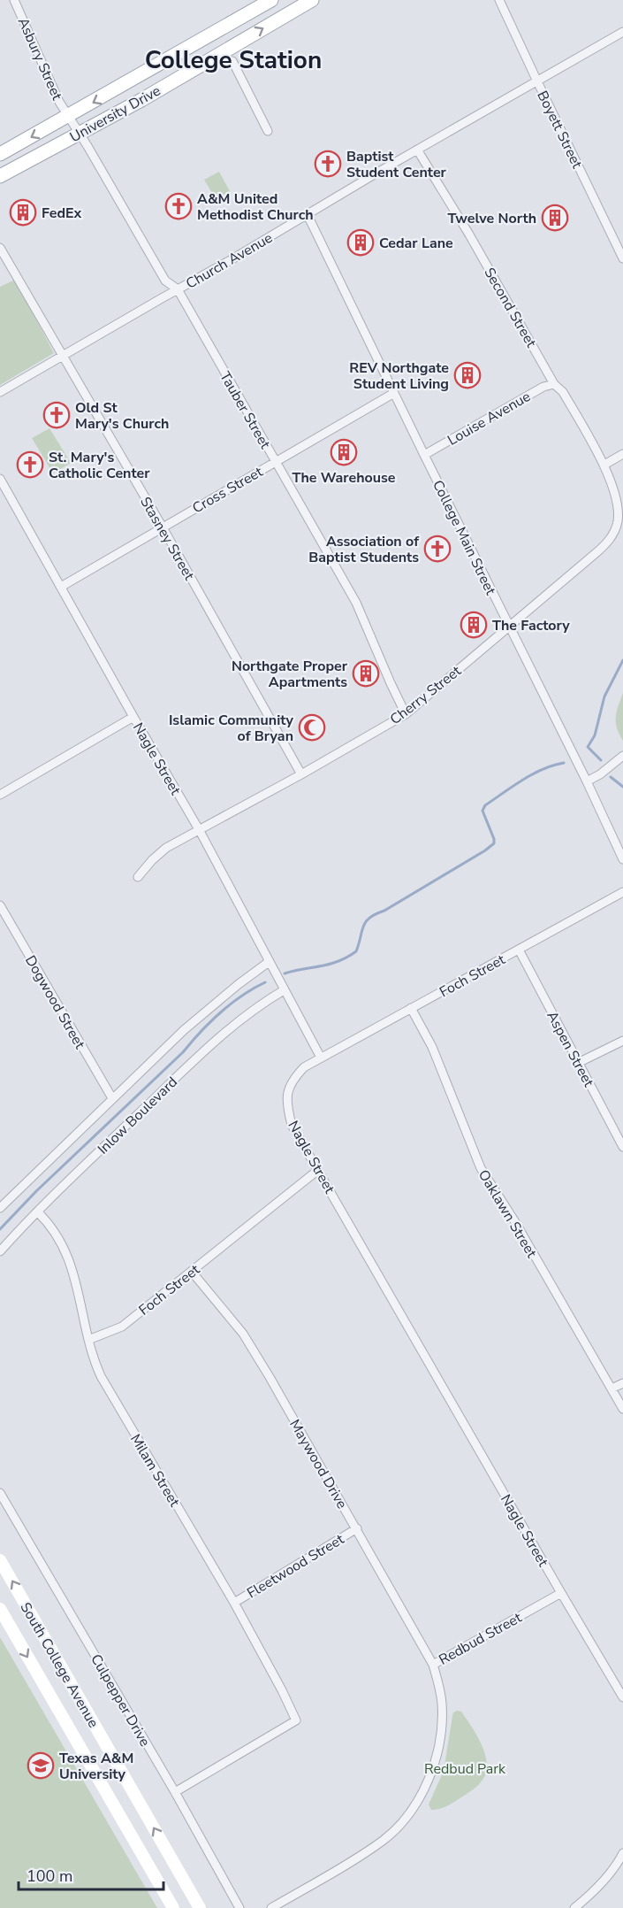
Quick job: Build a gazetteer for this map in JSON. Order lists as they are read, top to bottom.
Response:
{
  "streets": {
    "main road": ["University Drive", "South College Avenue"],
    "street": [
      "Asbury Street",
      "Boyett Street",
      "Church Avenue",
      "Second Street",
      "Tauber Street",
      "Louise Avenue",
      "Cross Street",
      "College Main Street",
      "Stasney Street",
      "Cherry Street",
      "Nagle Street",
      "Foch Street",
      "Dogwood Street",
      "Aspen Street",
      "Inlow Boulevard",
      "Oaklawn Street",
      "Maywood Drive",
      "Milam Street",
      "Fleetwood Street",
      "Redbud Street",
      "Culpepper Drive"
    ]
  },
  "crossings": [
    ["Asbury Street", "University Drive"],
    ["Asbury Street", "Tauber Street"],
    ["University Drive", "Tauber Street"],
    ["Boyett Street", "Church Avenue"],
    ["Church Avenue", "Second Street"],
    ["Church Avenue", "Tauber Street"],
    ["Church Avenue", "College Main Street"],
    ["Church Avenue", "Stasney Street"],
    ["Second Street", "Louise Avenue"],
    ["Second Street", "Cherry Street"],
    ["Tauber Street", "Cross Street"],
    ["Tauber Street", "Cherry Street"],
    ["Louise Avenue", "College Main Street"],
    ["Cross Street", "College Main Street"],
    ["Cross Street", "Stasney Street"],
    ["Cross Street", "Nagle Street"],
    ["College Main Street", "Cherry Street"],
    ["Stasney Street", "Cherry Street"],
    ["Cherry Street", "Nagle Street"],
    ["Nagle Street", "Foch Street"],
    ["Nagle Street", "Inlow Boulevard"],
    ["Nagle Street", "Redbud Street"],
    ["Foch Street", "Aspen Street"],
    ["Foch Street", "Oaklawn Street"],
    ["Foch Street", "Maywood Drive"],
    ["Foch Street", "Milam Street"],
    ["Dogwood Street", "Inlow Boulevard"],
    ["Inlow Boulevard", "Milam Street"],
    ["Maywood Drive", "Fleetwood Street"],
    ["Maywood Drive", "Redbud Street"],
    ["Milam Street", "Fleetwood Street"],
    ["Milam Street", "Culpepper Drive"]
  ],
  "districts": ["College Station"],
  "parks": ["Redbud Park"],
  "places": {
    "church": [
      "Baptist Student Center",
      "A&M United Methodist Church",
      "Old St Mary's Church",
      "St. Mary's Catholic Center",
      "Association of Baptist Students"
    ],
    "building": [
      "FedEx",
      "Twelve North",
      "Cedar Lane",
      "REV Northgate Student Living",
      "The Warehouse",
      "The Factory",
      "Northgate Proper Apartments"
    ],
    "mosque": ["Islamic Community of Bryan"],
    "school or university": ["Texas A&M University"]
  },
  "scale_bar": "100 m"
}
